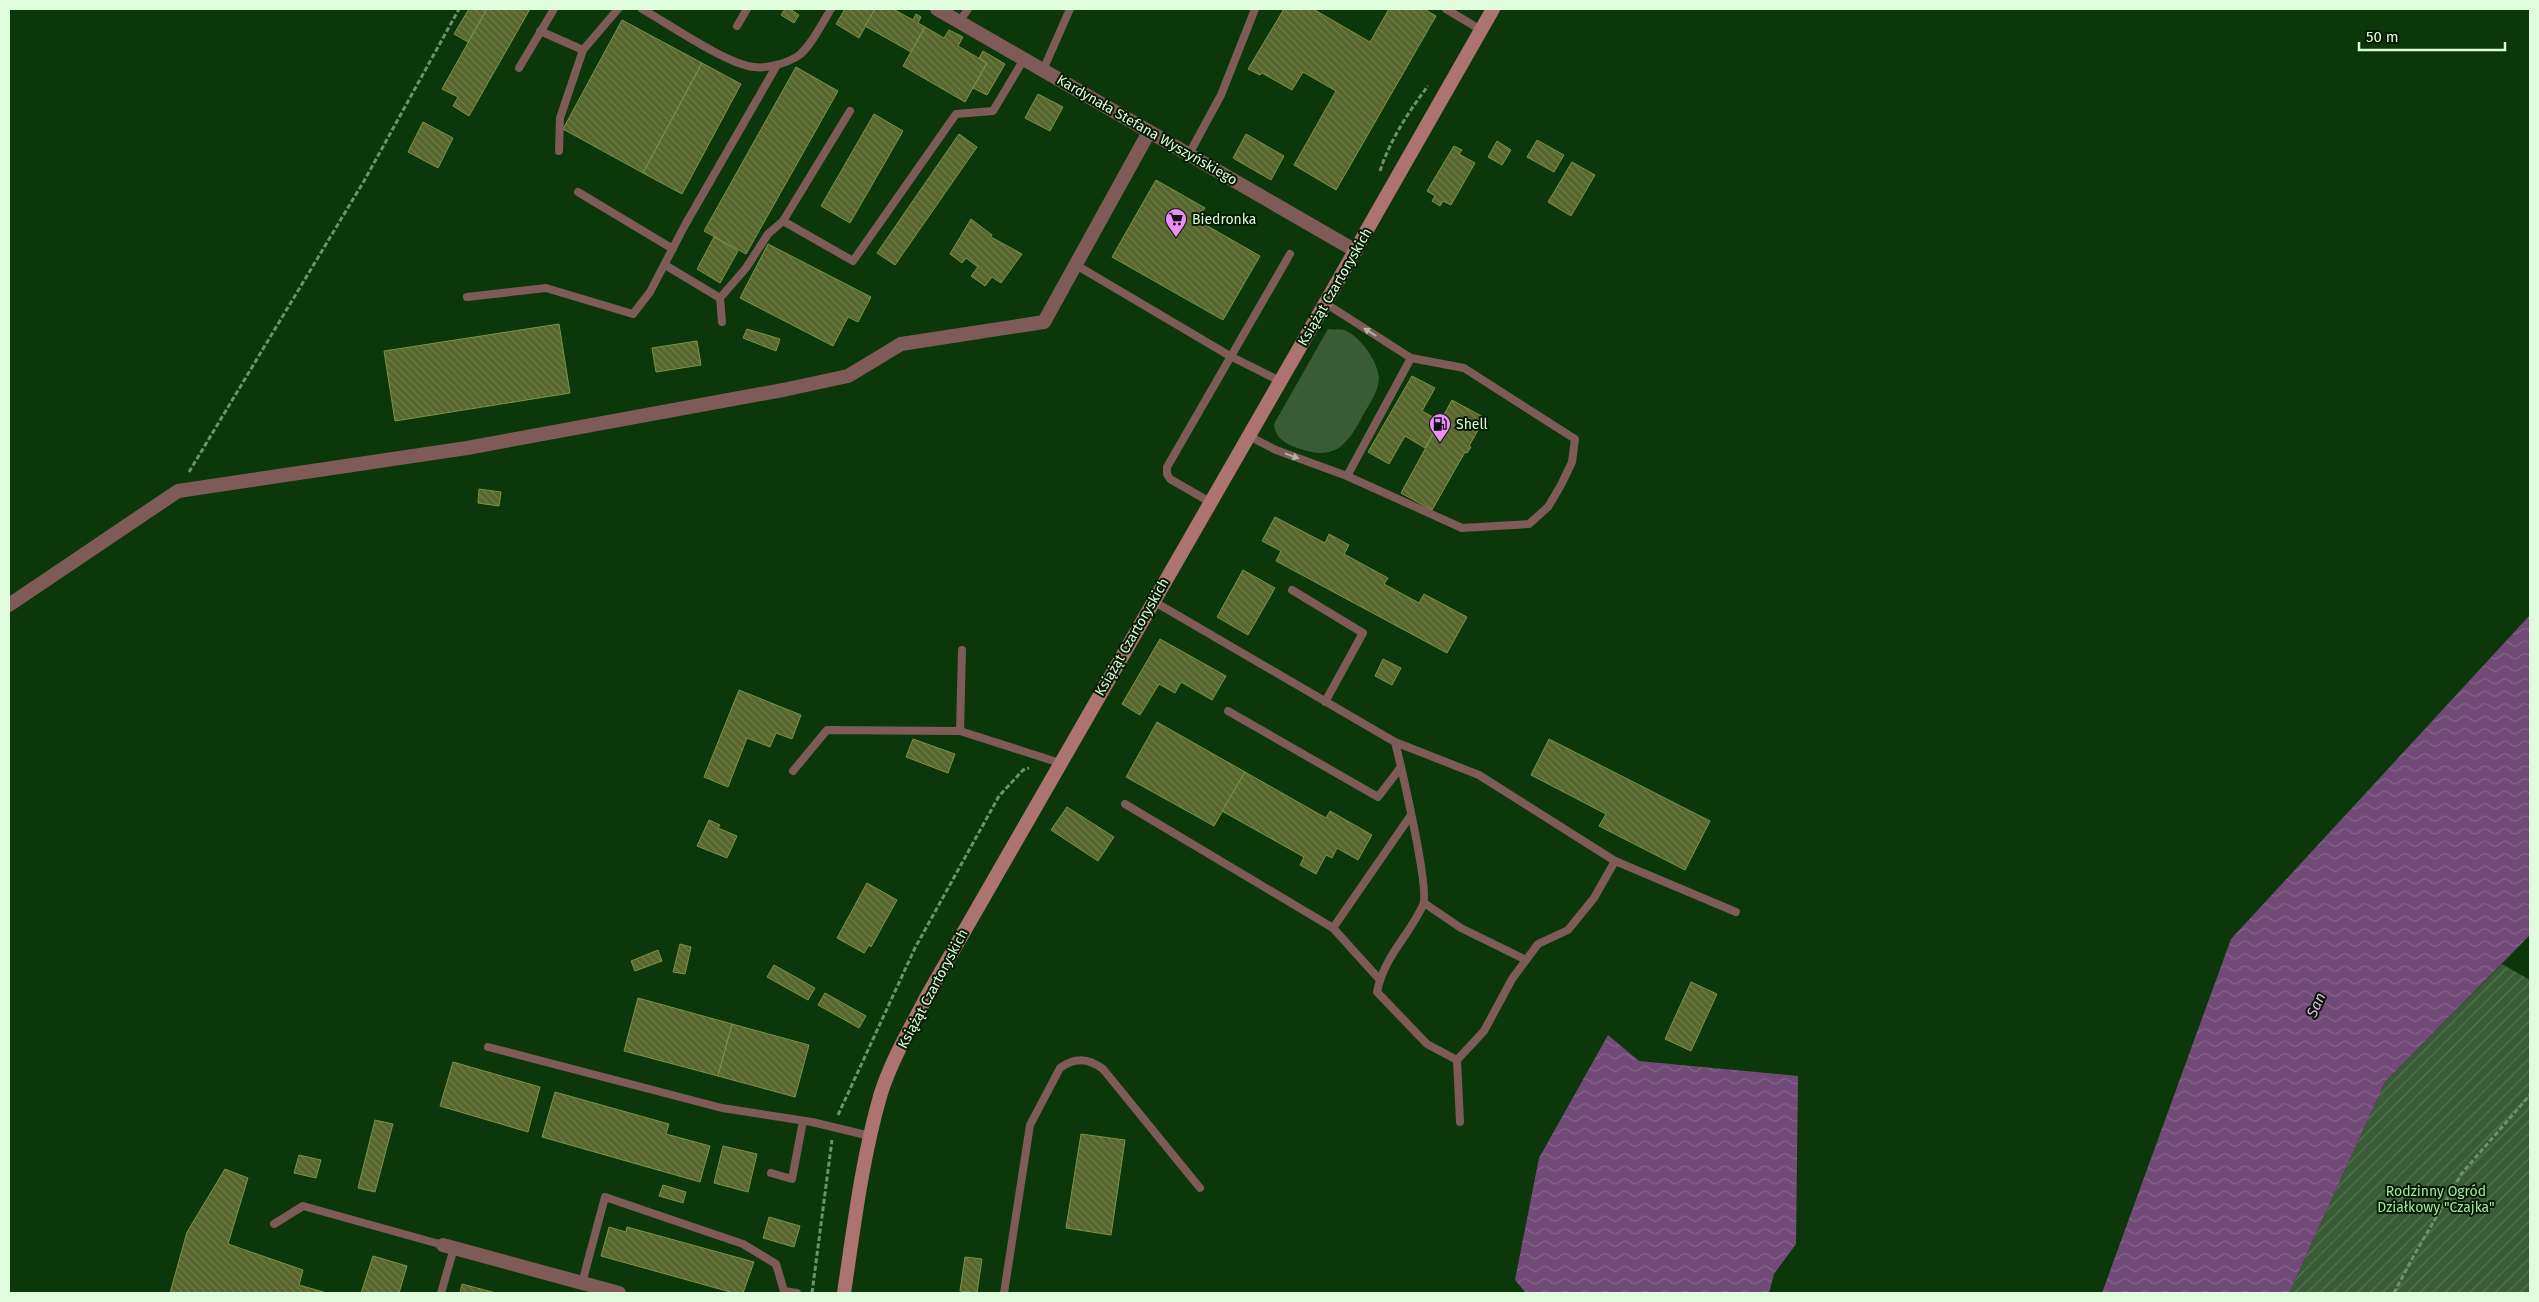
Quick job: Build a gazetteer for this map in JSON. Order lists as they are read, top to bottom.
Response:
{
  "streets": {
    "main road": ["Książąt Czartoryskich"],
    "street": ["Kardynała Stefana Wyszyńskiego"]
  },
  "crossings": [
    ["Kardynała Stefana Wyszyńskiego", "Książąt Czartoryskich"]
  ],
  "water": ["San"],
  "parks": ["Rodzinny Ogród Działkowy \"Czajka\""],
  "places": {
    "supermarket": ["Biedronka"],
    "fuel station": ["Shell"]
  },
  "scale_bar": "50 m"
}
